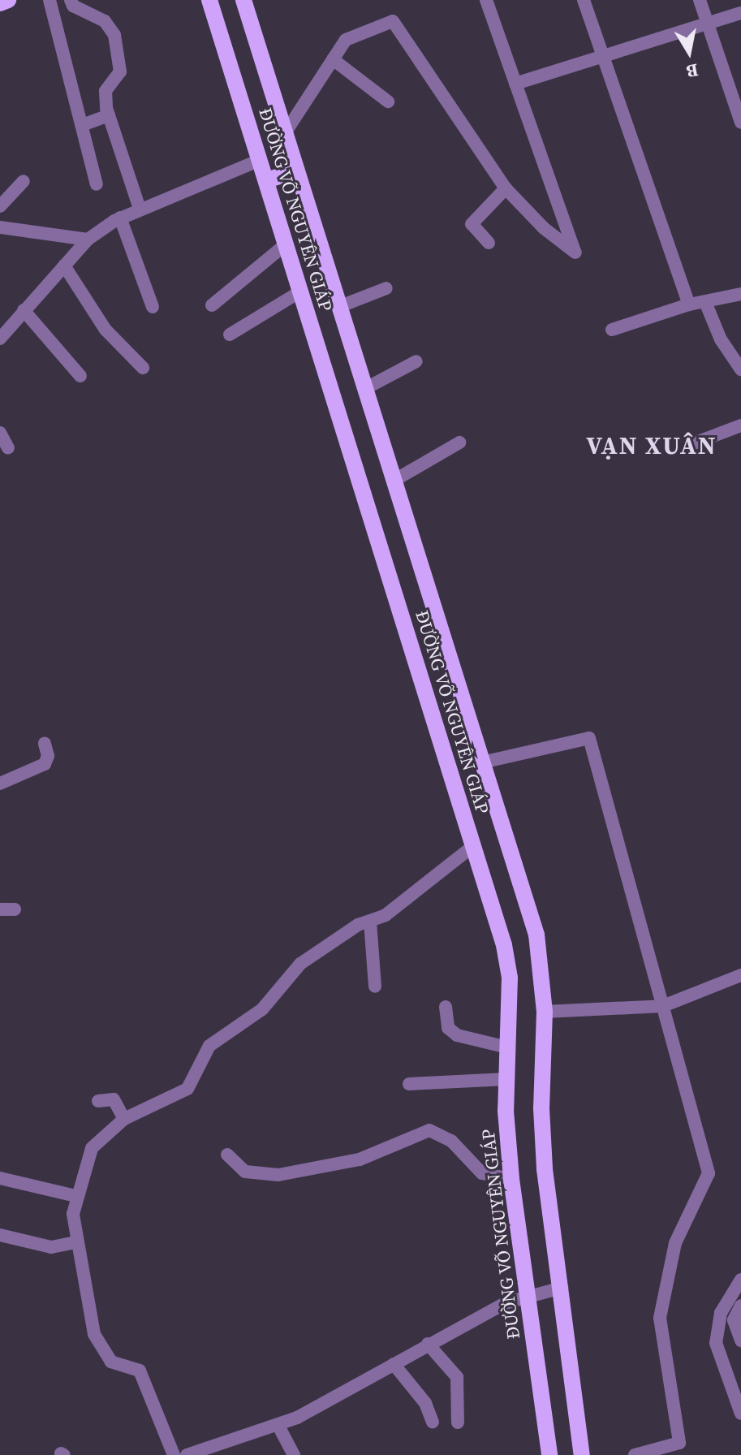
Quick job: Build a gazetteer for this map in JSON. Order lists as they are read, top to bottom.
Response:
{
  "streets": {
    "main road": ["ĐƯỜNG VÕ NGUYÊN GIÁP"]
  },
  "districts": ["VẠN XUÂN"],
  "north": "bottom"
}
